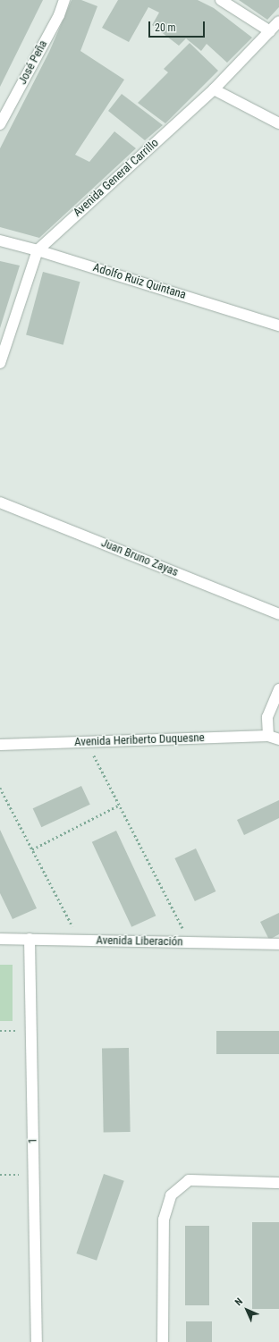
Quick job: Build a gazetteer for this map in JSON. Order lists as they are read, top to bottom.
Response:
{
  "streets": {
    "street": [
      "José Peña",
      "Avenida General Carrillo",
      "Adolfo Ruiz Quintana",
      "Juan Bruno Zayas",
      "Avenida Heriberto Duquesne",
      "Avenida Liberación",
      "1"
    ]
  },
  "crossings": [
    ["Avenida General Carrillo", "Adolfo Ruiz Quintana"],
    ["Avenida Liberación", "1"]
  ],
  "scale_bar": "20 m",
  "north": "top left"
}
